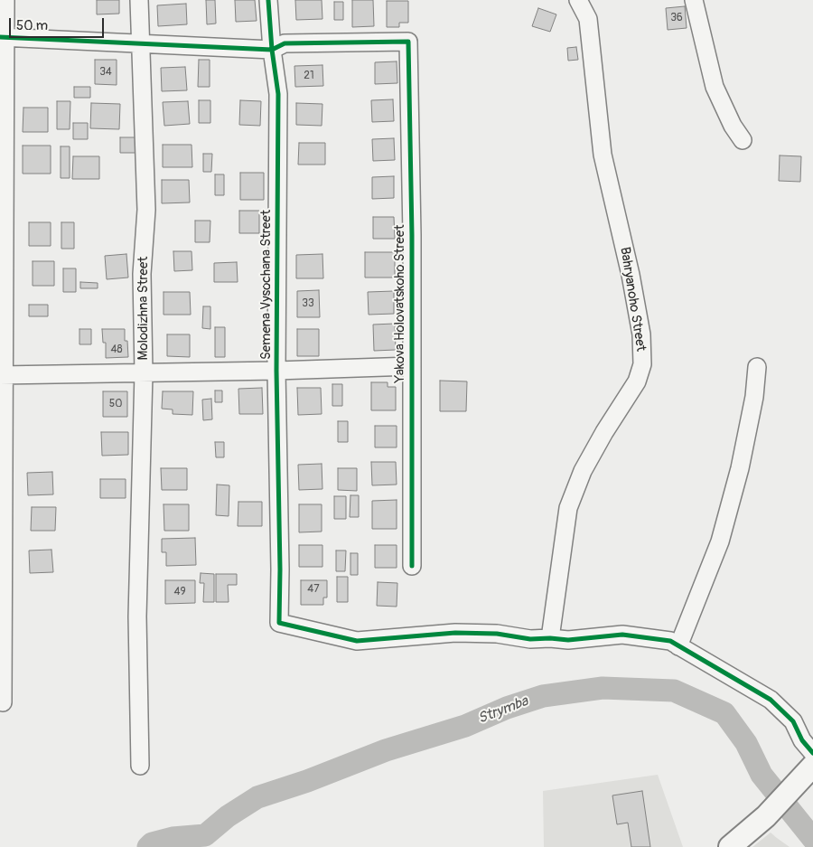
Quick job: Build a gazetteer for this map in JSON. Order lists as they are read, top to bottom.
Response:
{
  "streets": {
    "street": [
      "Semena Vysochana Street",
      "Bahryanoho Street",
      "Yakova Holovatskoho Street",
      "Molodizhna Street"
    ]
  },
  "crossings": [
    ["Semena Vysochana Street", "Bahryanoho Street"],
    ["Semena Vysochana Street", "Yakova Holovatskoho Street"]
  ],
  "water": ["Strymba"],
  "house_numbers": [
    "36",
    "34",
    "21",
    "33",
    "48",
    "50",
    "47",
    "49"
  ],
  "scale_bar": "50 m"
}
